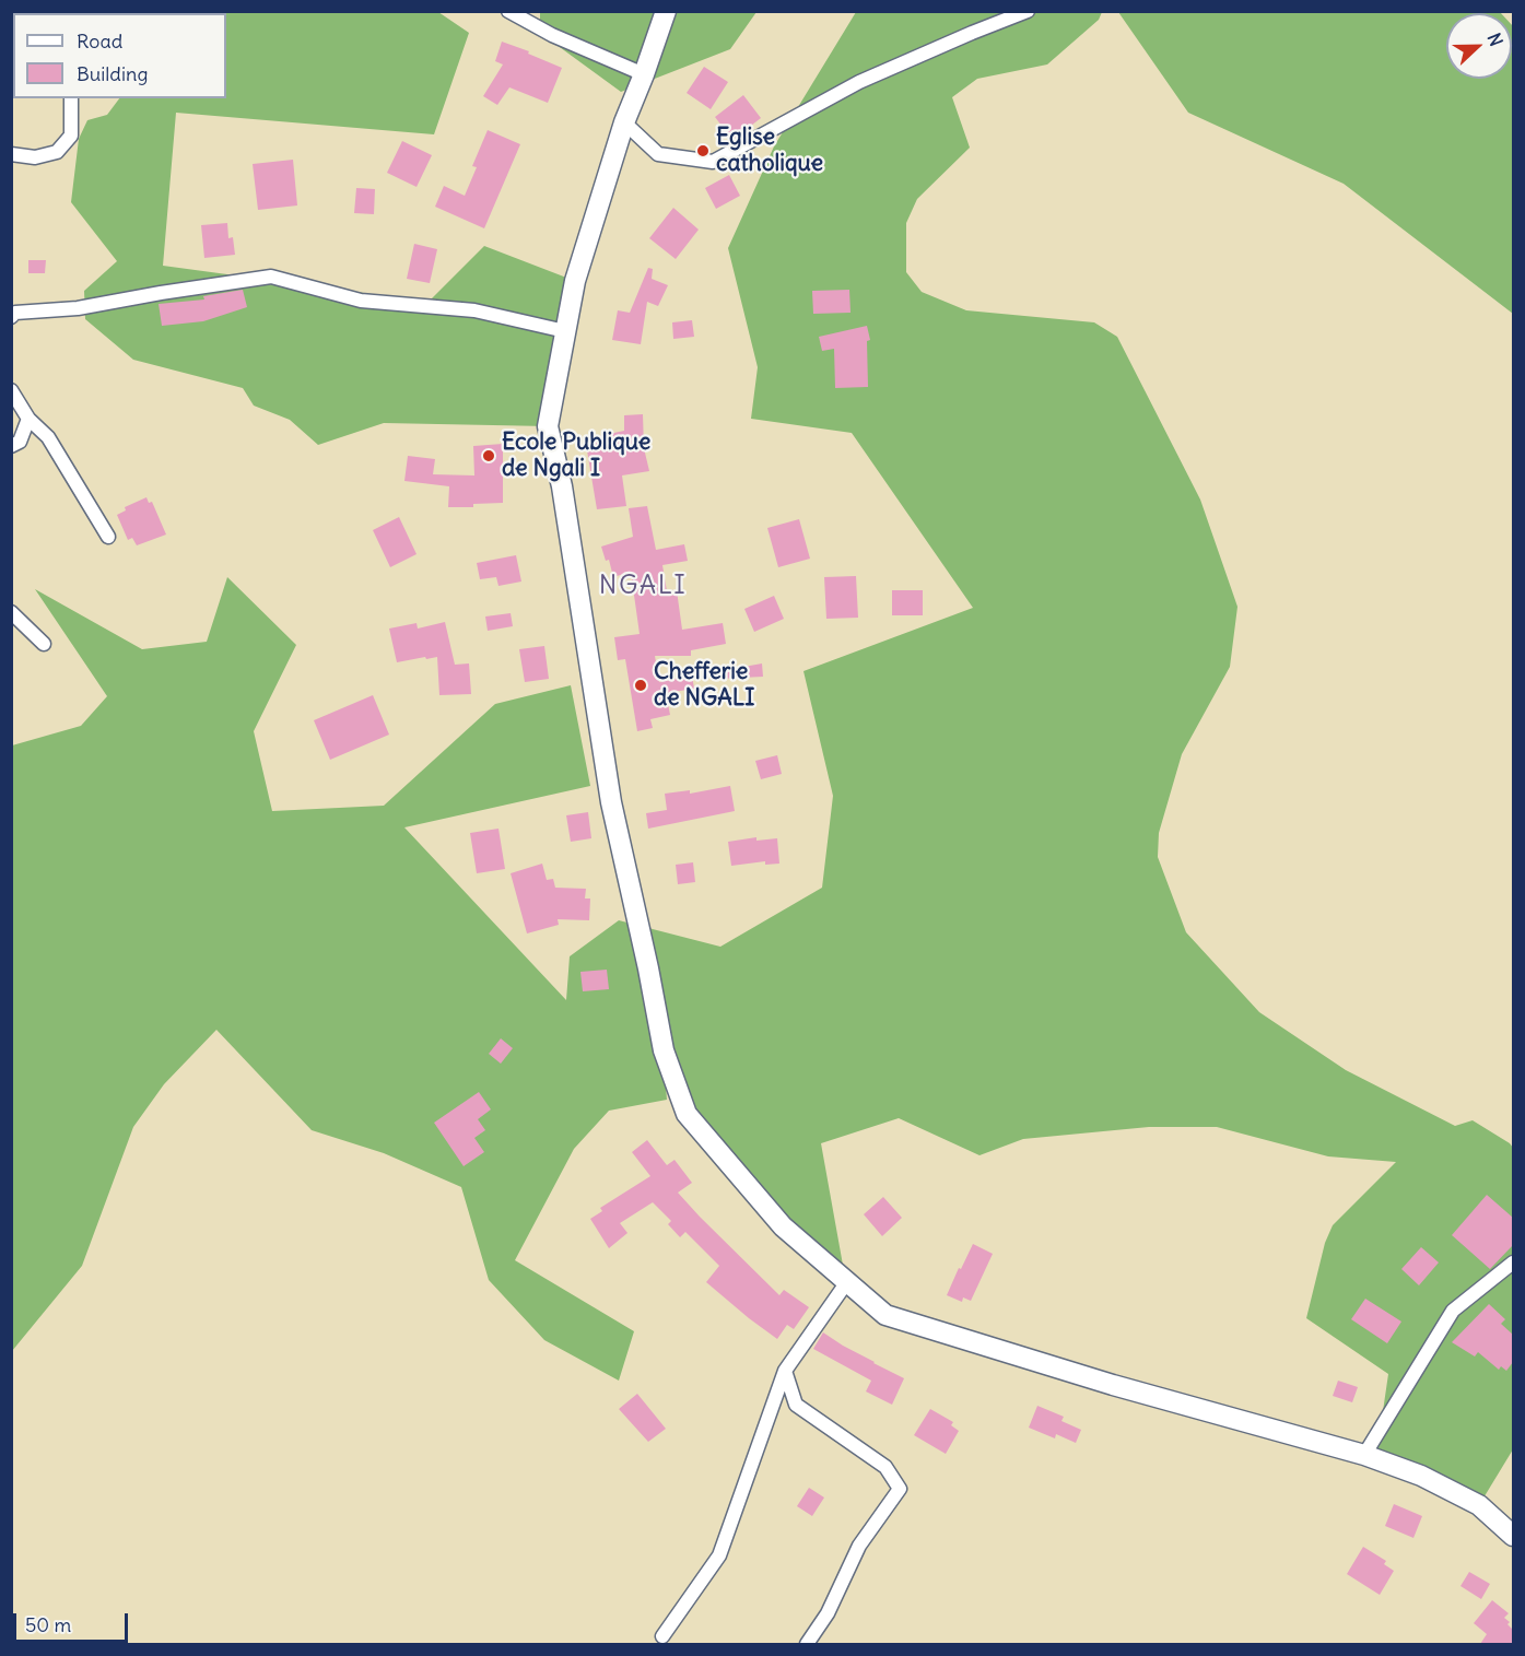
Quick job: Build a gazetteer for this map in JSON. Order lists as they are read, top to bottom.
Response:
{
  "districts": ["NGALI"],
  "places": ["Eglise catholique", "Ecole Publique de Ngali I", "Chefferie de NGALI"],
  "legend": ["Road", "Building"],
  "scale_bar": "50 m",
  "north": "right"
}
